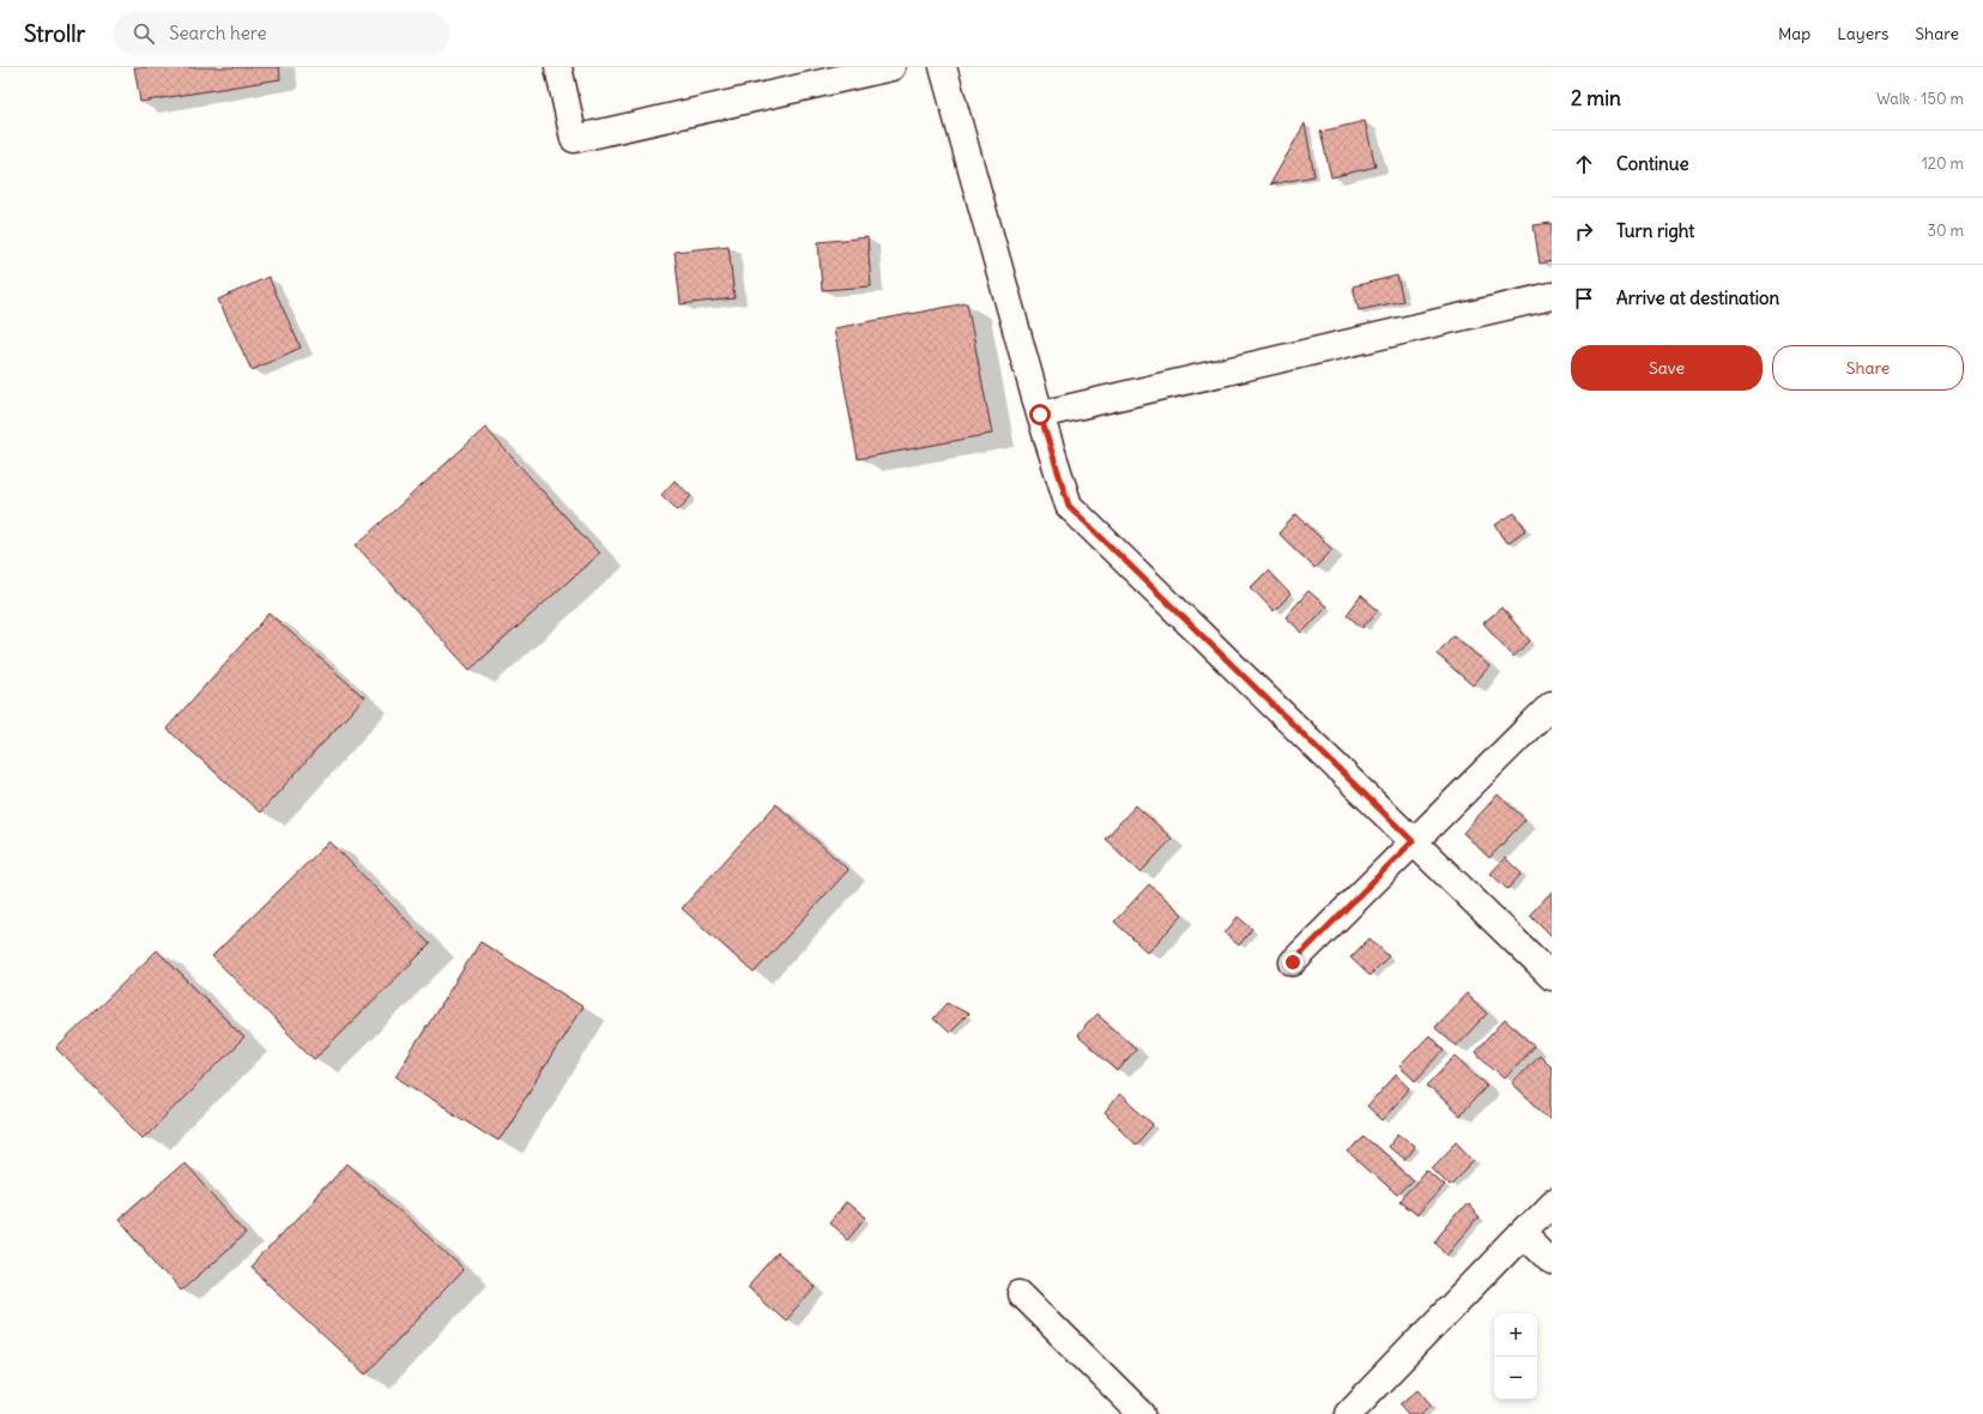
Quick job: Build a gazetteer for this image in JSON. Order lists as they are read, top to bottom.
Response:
{
  "page": {
    "header": "Strollr",
    "search": "Search here",
    "nav": ["Map", "Layers", "Share"],
    "heading": ["2 min", "Walk · 150 m"],
    "list": [
      ["Continue", "120 m"],
      ["Turn right", "30 m"],
      "Arrive at destination"
    ],
    "buttons": ["Save", "Share"],
    "map_buttons": ["+", "−"]
  }
}
